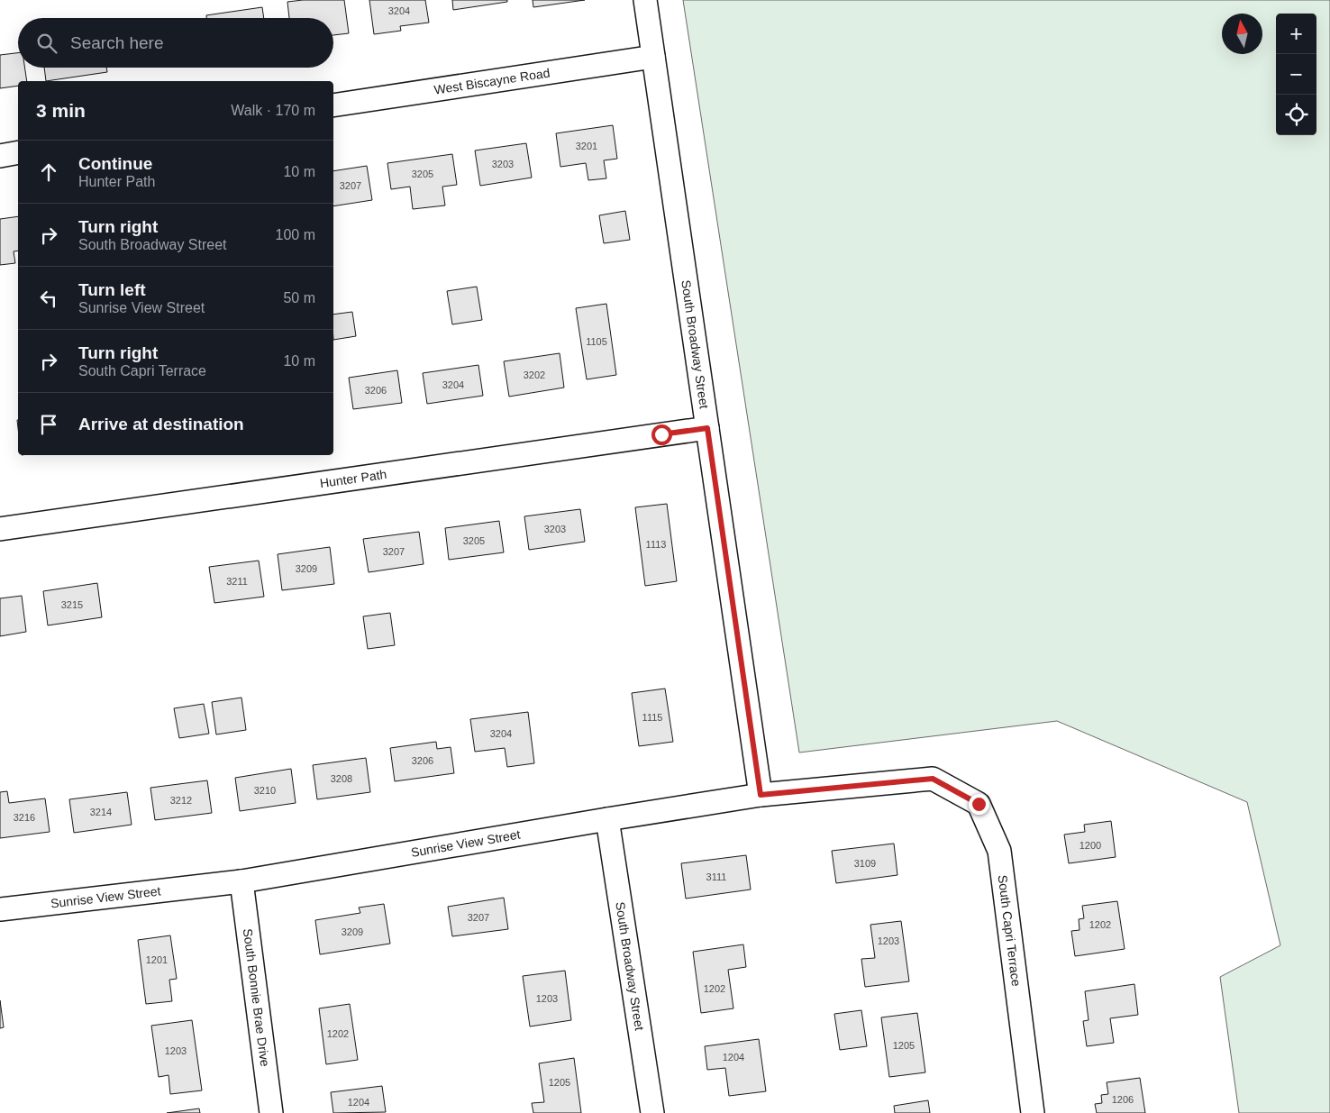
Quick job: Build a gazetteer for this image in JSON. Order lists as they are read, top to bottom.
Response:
{
  "streets": {
    "street": [
      "West Biscayne Road",
      "South Broadway Street",
      "Hunter Path",
      "Sunrise View Street",
      "South Capri Terrace",
      "South Bonnie Brae Drive"
    ]
  },
  "crossings": [
    ["West Biscayne Road", "South Broadway Street"],
    ["South Broadway Street", "Hunter Path"],
    ["South Broadway Street", "Sunrise View Street"],
    ["Sunrise View Street", "South Capri Terrace"],
    ["Sunrise View Street", "South Bonnie Brae Drive"]
  ],
  "house_numbers": [
    "3204",
    "3201",
    "3203",
    "3205",
    "3207",
    "1105",
    "3202",
    "3204",
    "3206",
    "3203",
    "3205",
    "1113",
    "3207",
    "3209",
    "3211",
    "3215",
    "1115",
    "3204",
    "3206",
    "3208",
    "3210",
    "3212",
    "3214",
    "3216",
    "1200",
    "3109",
    "3111",
    "3207",
    "1202",
    "3209",
    "1203",
    "1201",
    "1202",
    "1203",
    "1202",
    "1205",
    "1203",
    "1204",
    "1205",
    "1206",
    "1204"
  ],
  "north": "top",
  "page": {
    "map_buttons": ["+", "−"],
    "search": "Search here",
    "heading": ["3 min", "Walk · 170 m"],
    "list": [
      ["Continue", "Hunter Path", "10 m"],
      ["Turn right", "South Broadway Street", "100 m"],
      ["Turn left", "Sunrise View Street", "50 m"],
      ["Turn right", "South Capri Terrace", "10 m"],
      "Arrive at destination"
    ]
  }
}
